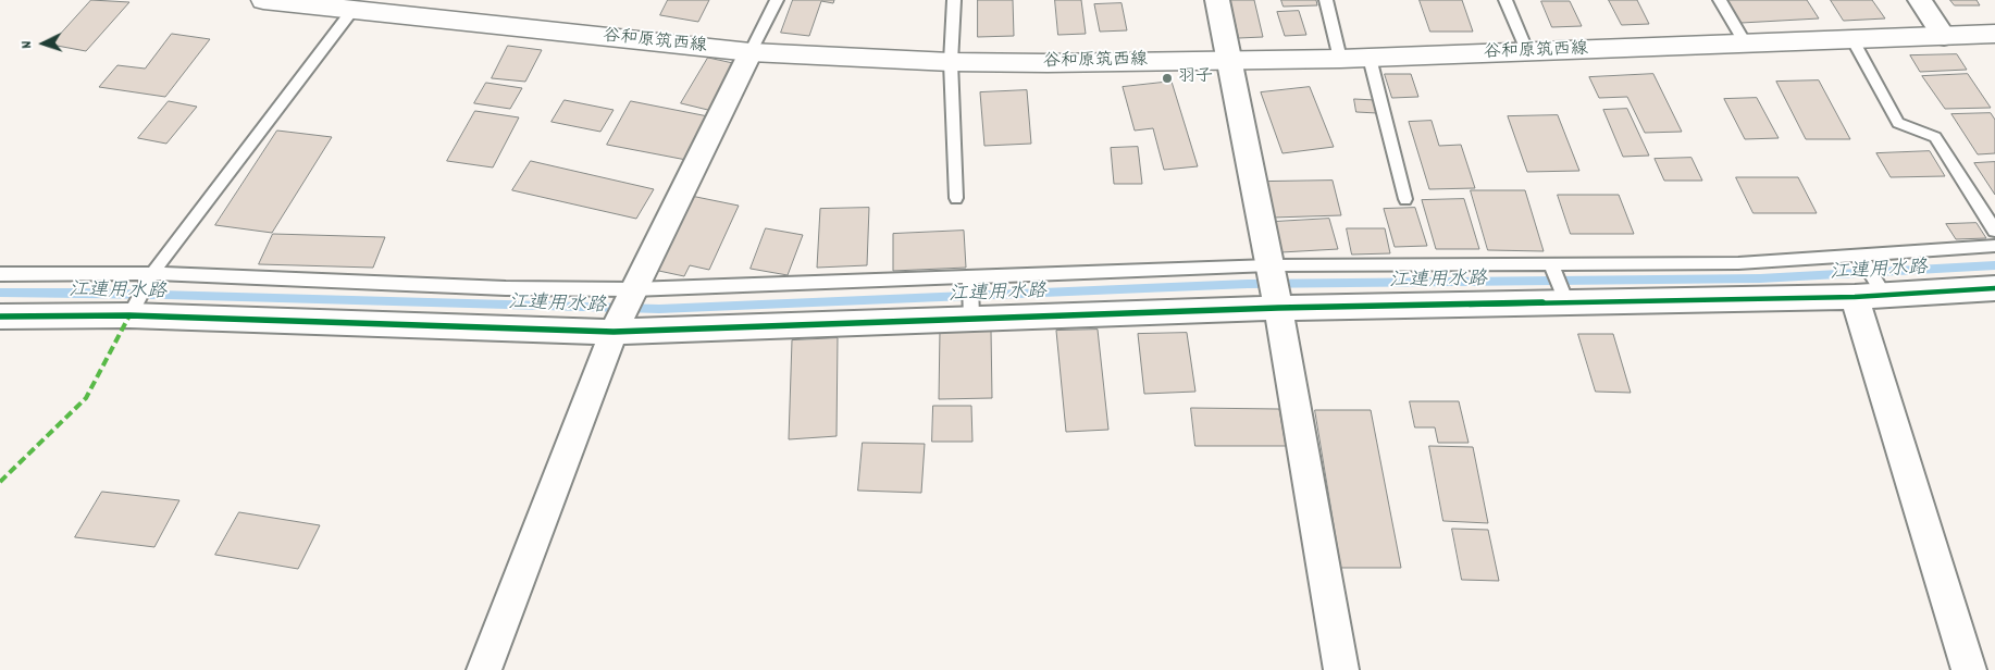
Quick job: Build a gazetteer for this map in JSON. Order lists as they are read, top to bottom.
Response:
{
  "streets": {
    "main road": ["谷和原筑西線"]
  },
  "water": ["江連用水路"],
  "places": ["羽子"],
  "north": "left"
}
